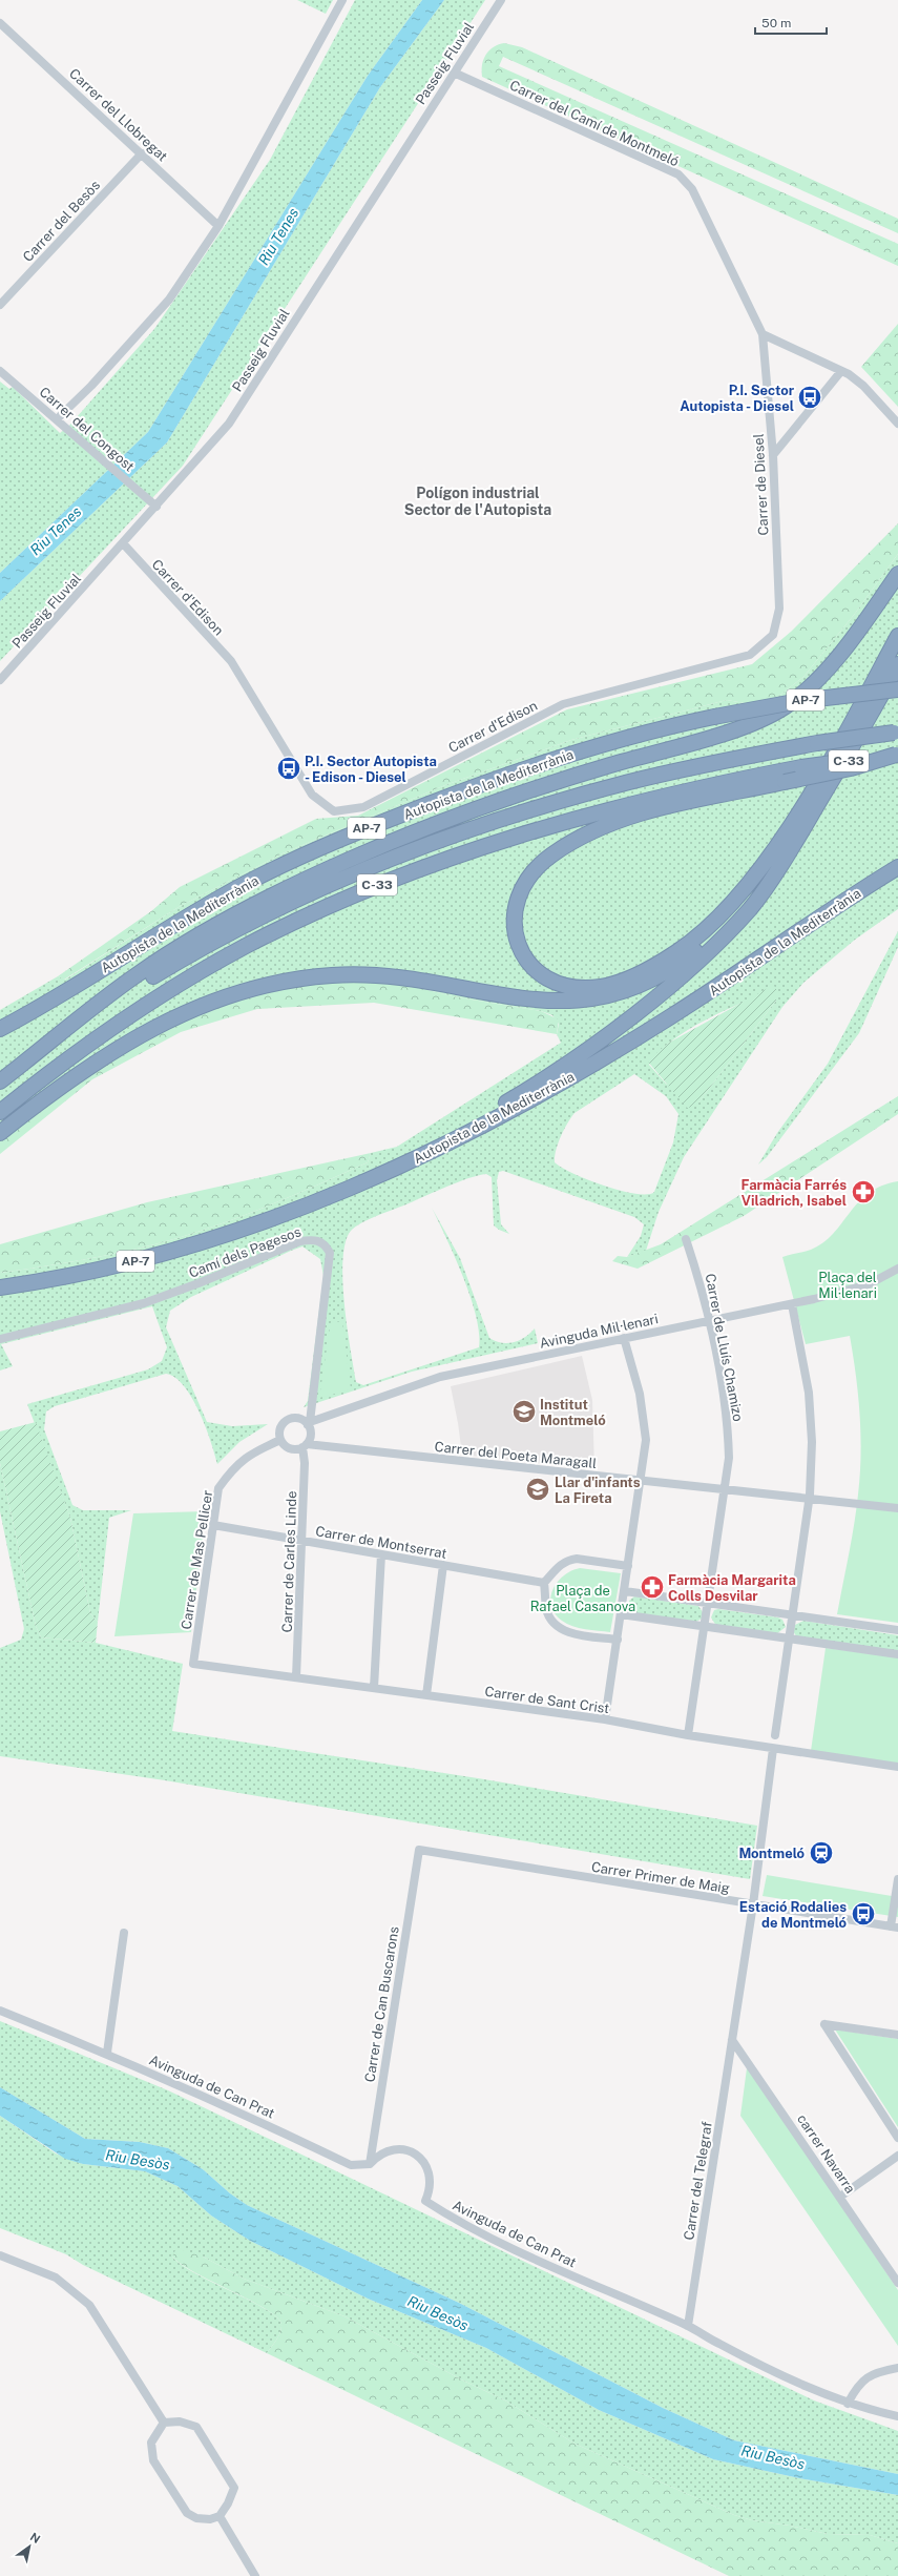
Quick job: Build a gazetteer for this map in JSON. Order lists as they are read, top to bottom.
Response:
{
  "streets": {
    "highway": ["AP-7", "C-33", "Autopista de la Mediterrània"],
    "street": [
      "Passeig Fluvial",
      "Carrer del Llobregat",
      "Carrer del Camí de Montmeló",
      "Carrer del Besòs",
      "Carrer del Congost",
      "Carrer de Diesel",
      "Carrer d'Edison",
      "Camí dels Pagesos",
      "Avinguda Mil·lenari",
      "Carrer de Lluís Chamizo",
      "Carrer del Poeta Maragall",
      "Carrer de Montserrat",
      "Carrer de Mas Pellicer",
      "Carrer de Carles Linde",
      "Carrer de Sant Crist",
      "Carrer Primer de Maig",
      "Carrer de Can Buscarons",
      "Avinguda de Can Prat",
      "carrer Navarra",
      "Carrer del Telegraf"
    ]
  },
  "crossings": [
    ["Passeig Fluvial", "Carrer del Camí de Montmeló"],
    ["Passeig Fluvial", "Carrer del Congost"],
    ["Passeig Fluvial", "Carrer d'Edison"],
    ["Carrer del Llobregat", "Carrer del Besòs"],
    ["Carrer del Camí de Montmeló", "Carrer de Diesel"],
    ["Carrer de Diesel", "Carrer d'Edison"],
    ["Camí dels Pagesos", "Avinguda Mil·lenari"],
    ["Camí dels Pagesos", "Carrer del Poeta Maragall"],
    ["Camí dels Pagesos", "Carrer de Mas Pellicer"],
    ["Camí dels Pagesos", "Carrer de Carles Linde"],
    ["Avinguda Mil·lenari", "Carrer de Lluís Chamizo"],
    ["Avinguda Mil·lenari", "Carrer del Poeta Maragall"],
    ["Avinguda Mil·lenari", "Carrer de Mas Pellicer"],
    ["Avinguda Mil·lenari", "Carrer de Carles Linde"],
    ["Carrer de Lluís Chamizo", "Carrer del Poeta Maragall"],
    ["Carrer de Lluís Chamizo", "Carrer de Sant Crist"],
    ["Carrer del Poeta Maragall", "Carrer de Mas Pellicer"],
    ["Carrer del Poeta Maragall", "Carrer de Carles Linde"],
    ["Carrer de Montserrat", "Carrer de Mas Pellicer"],
    ["Carrer de Montserrat", "Carrer de Carles Linde"],
    ["Carrer de Mas Pellicer", "Carrer de Carles Linde"],
    ["Carrer de Mas Pellicer", "Carrer de Sant Crist"],
    ["Carrer de Carles Linde", "Carrer de Sant Crist"],
    ["Carrer de Sant Crist", "Carrer del Telegraf"],
    ["Carrer Primer de Maig", "Carrer de Can Buscarons"],
    ["Carrer Primer de Maig", "Carrer del Telegraf"],
    ["Carrer de Can Buscarons", "Avinguda de Can Prat"],
    ["Avinguda de Can Prat", "Carrer del Telegraf"],
    ["carrer Navarra", "Carrer del Telegraf"]
  ],
  "districts": ["Polígon industrial Sector de l'Autopista"],
  "water": ["Riu Tenes", "Riu Besòs"],
  "parks": ["Plaça del Mil·lenari", "Plaça de Rafael Casanova"],
  "places": {
    "bus stop": ["P.I. Sector Autopista - Diesel", "P.I. Sector Autopista - Edison - Diesel", "Estació Rodalies de Montmeló"],
    "pharmacy": ["Farmàcia Farrés Viladrich, Isabel", "Farmàcia Margarita Colls Desvilar"],
    "school or university": ["Institut Montmeló", "Llar d'infants La Fireta"],
    "station": ["Montmeló"]
  },
  "scale_bar": "50 m",
  "north": "top right"
}
